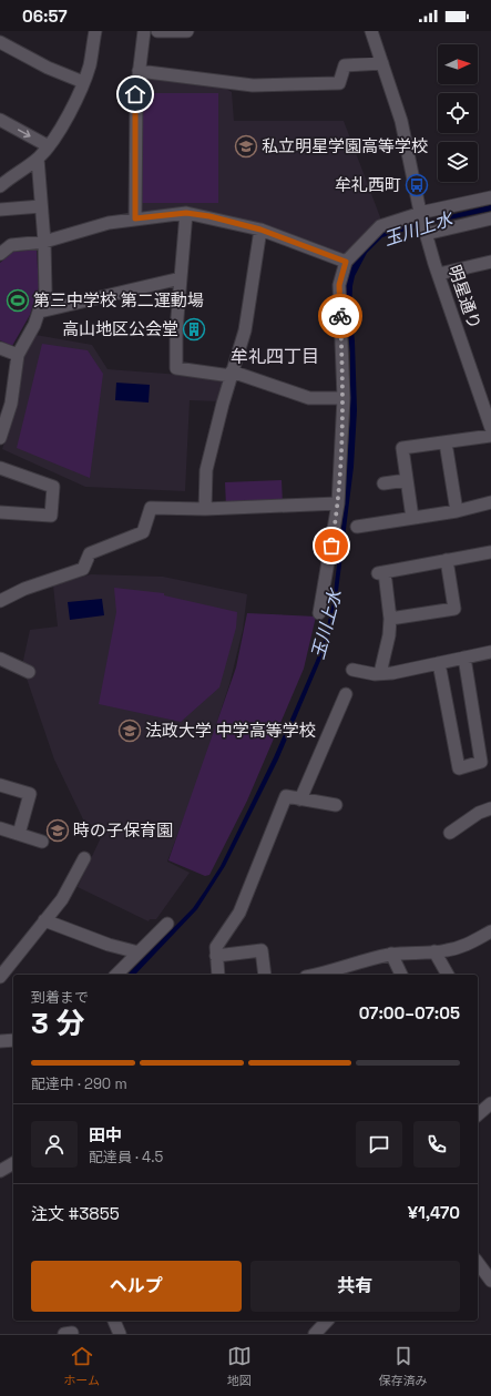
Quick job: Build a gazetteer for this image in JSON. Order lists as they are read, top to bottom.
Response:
{
  "streets": {
    "street": ["明星通り"]
  },
  "districts": ["牟礼四丁目"],
  "water": ["玉川上水"],
  "places": {
    "school or university": ["私立明星学園高等学校", "法政大学 中学高等学校", "時の子保育園"],
    "bus stop": ["牟礼西町"],
    "sports": ["第三中学校 第二運動場"],
    "building": ["高山地区公会堂"]
  },
  "north": "right",
  "page": {
    "status": "06:57",
    "heading": ["3 分", "到着まで", "07:00–07:05"],
    "panel": [
      "田中",
      "配達員 · 4.5",
      "注文 #3855",
      "¥1,470"
    ],
    "bar": "配達中 · 290 m",
    "buttons": ["ヘルプ", "共有"],
    "tabs": ["ホーム", "地図", "保存済み"]
  }
}
